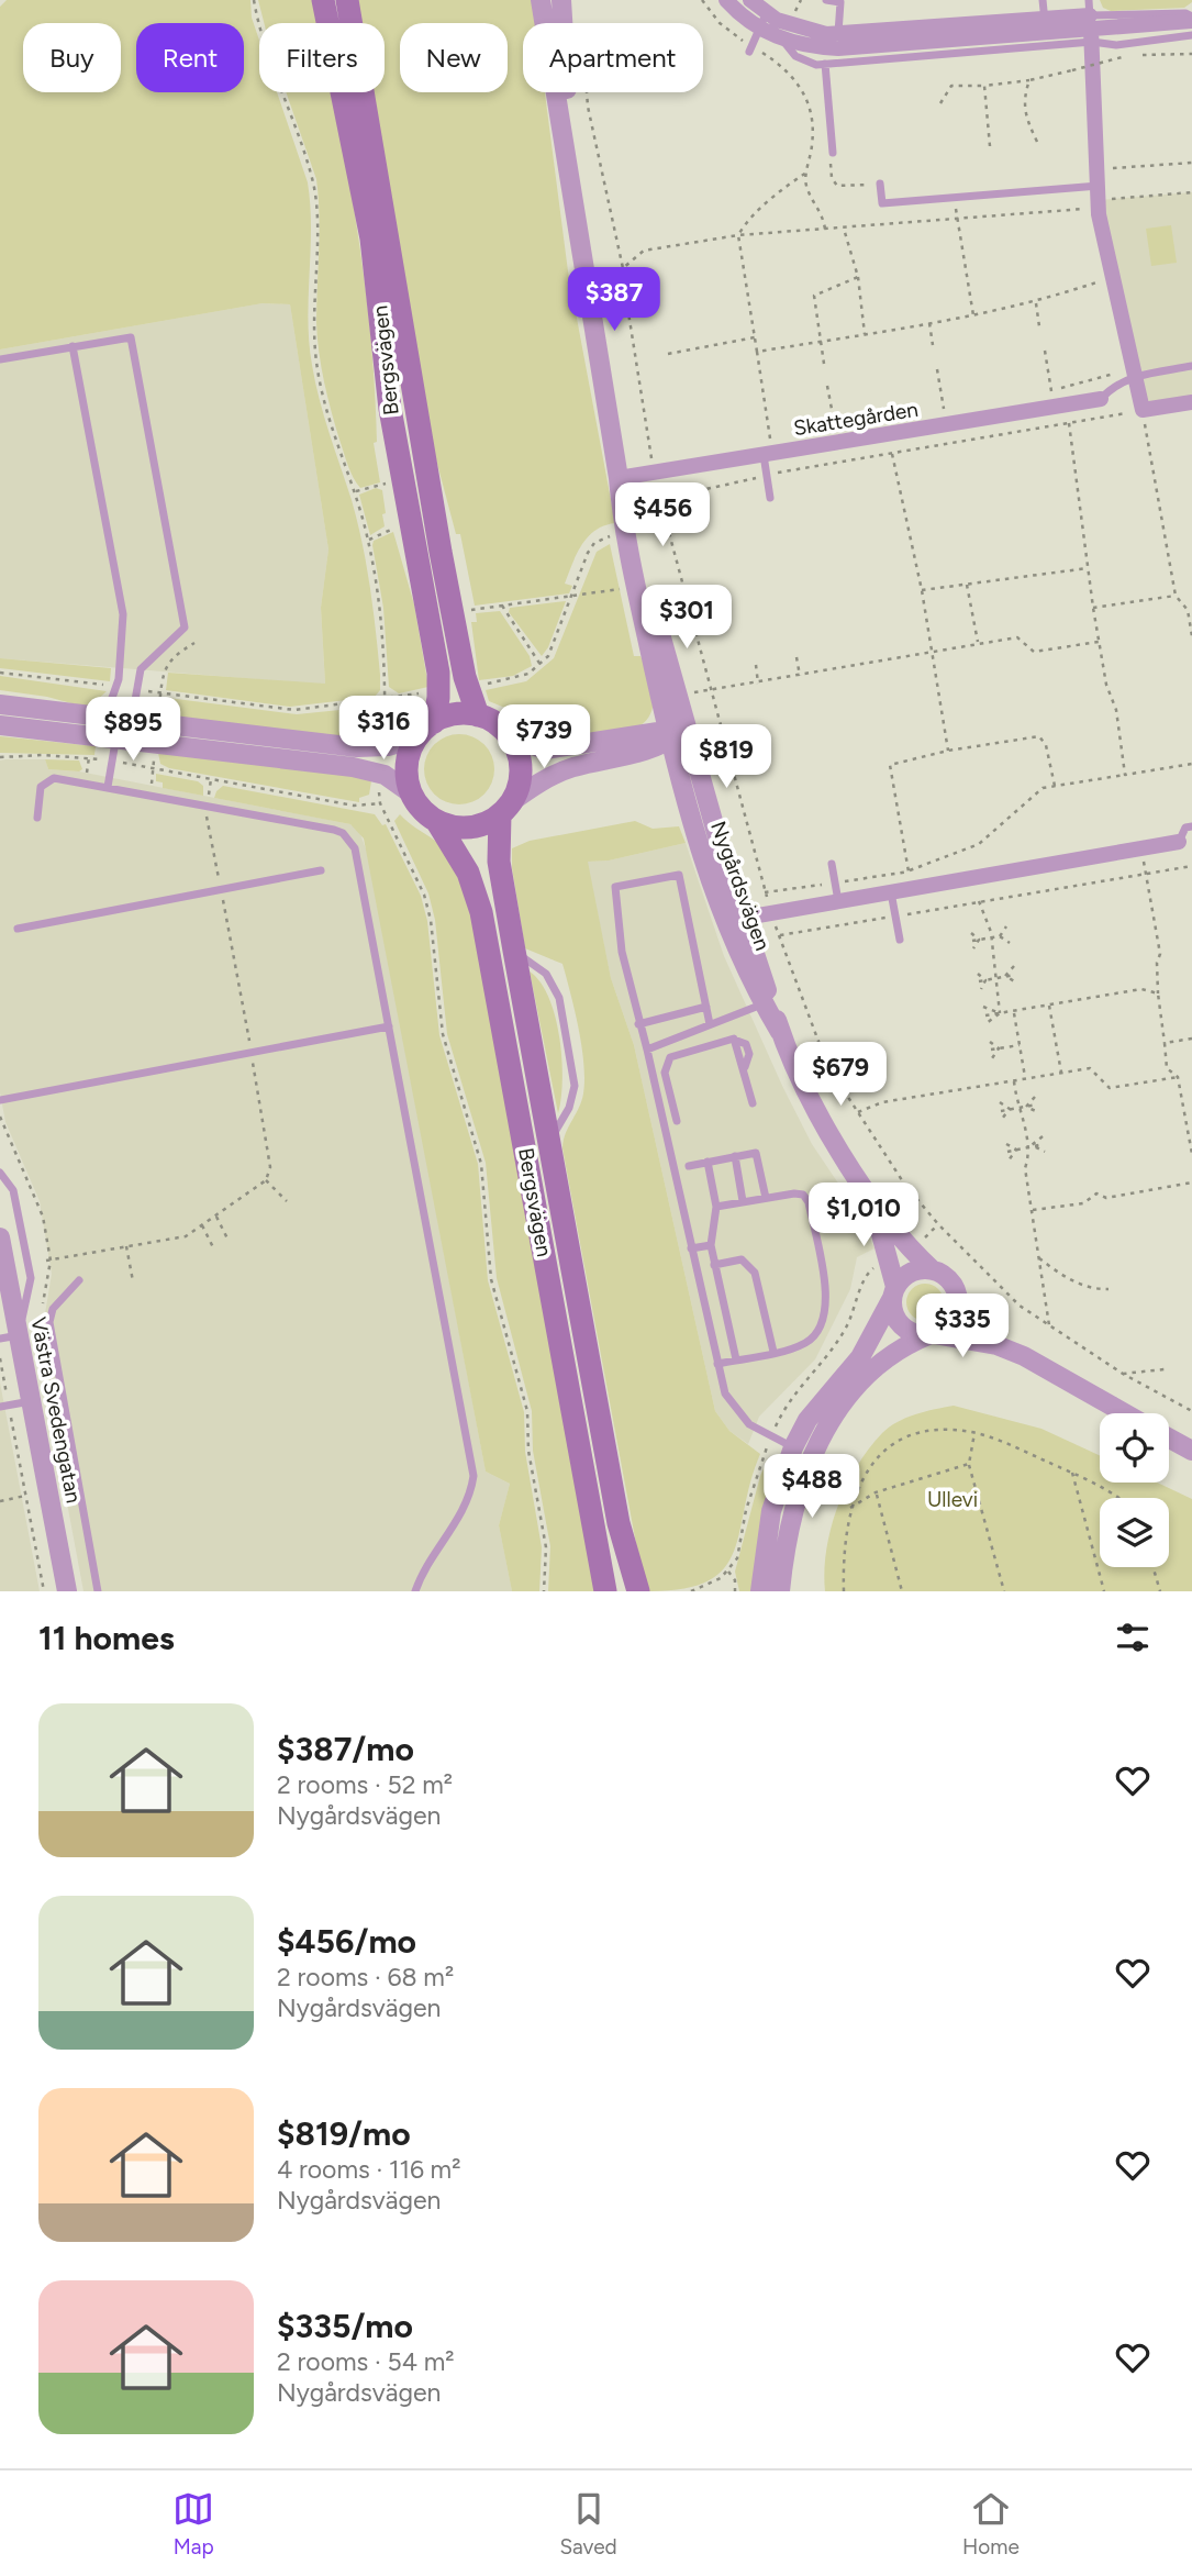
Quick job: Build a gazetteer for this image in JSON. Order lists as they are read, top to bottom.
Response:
{
  "streets": {
    "main road": ["Bergsvägen"],
    "street": ["Skattegården", "Nygårdsvägen", "Västra Svedengatan"]
  },
  "crossings": [
    ["Skattegården", "Nygårdsvägen"]
  ],
  "parks": ["Ullevi"],
  "page": {
    "chip": [
      "Buy",
      "Rent",
      "Filters",
      "New",
      "Apartment"
    ],
    "price": [
      "$387",
      "$456",
      "$301",
      "$316",
      "$895",
      "$739",
      "$819",
      "$679",
      "$1,010",
      "$335",
      "$488"
    ],
    "heading": "11 homes",
    "list": [
      {
        "name": "$387/mo",
        "note": "2 rooms · 52 m² · Nygårdsvägen"
      },
      {
        "name": "$456/mo",
        "note": "2 rooms · 68 m² · Nygårdsvägen"
      },
      {
        "name": "$819/mo",
        "note": "4 rooms · 116 m² · Nygårdsvägen"
      },
      {
        "name": "$335/mo",
        "note": "2 rooms · 54 m² · Nygårdsvägen"
      }
    ],
    "tabs": ["Map", "Saved", "Home"]
  }
}
